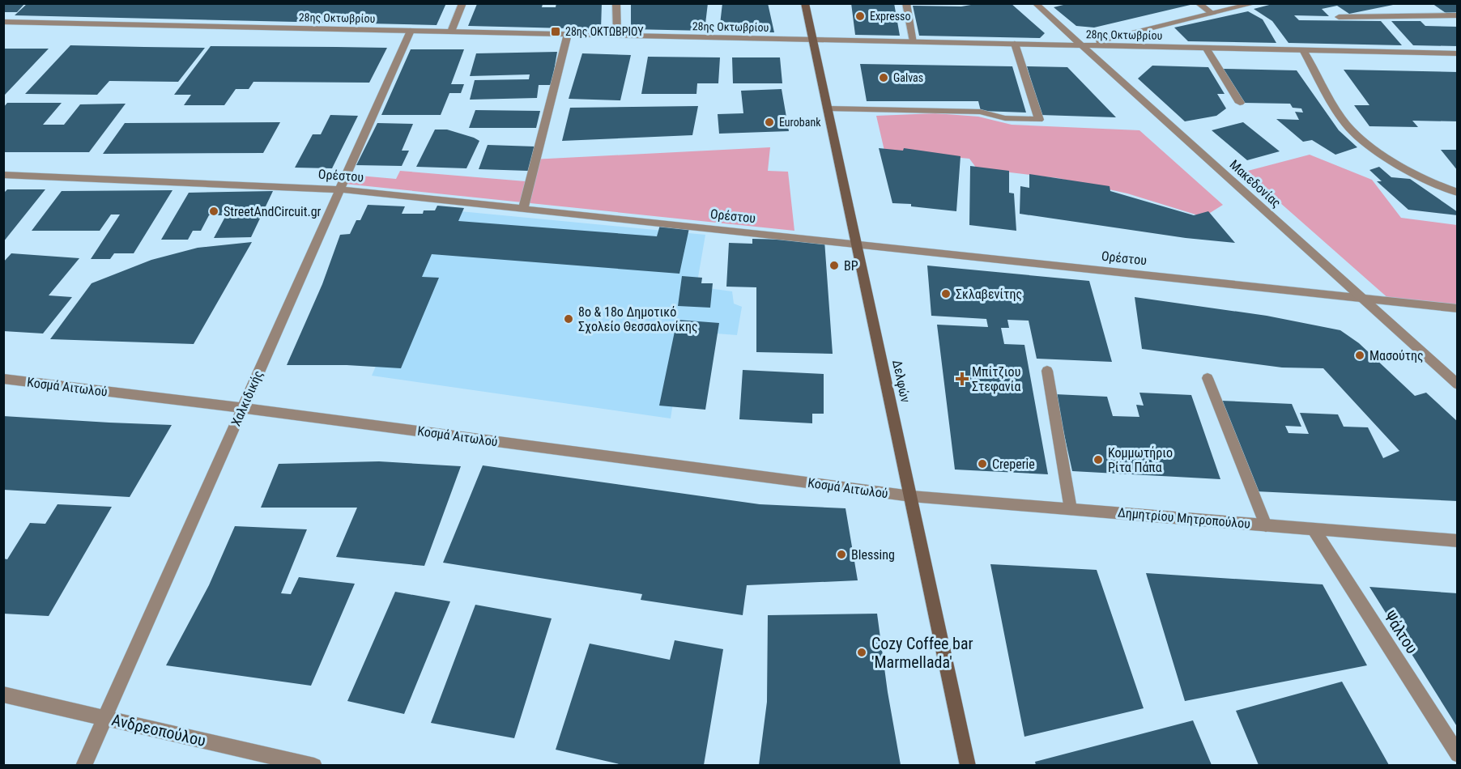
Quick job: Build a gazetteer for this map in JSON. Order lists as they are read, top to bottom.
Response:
{
  "streets": {
    "main road": ["Δελφών"],
    "street": [
      "28ης Οκτωβρίου",
      "Ορέστου",
      "Μακεδονίας",
      "Κοσμά Αιτωλού",
      "Χαλκιδικής",
      "Δημητρίου Μητροπούλου",
      "Ψάλτου",
      "Ανδρεοπούλου"
    ]
  },
  "crossings": [
    ["28ης Οκτωβρίου", "Μακεδονίας"],
    ["28ης Οκτωβρίου", "Δελφών"],
    ["28ης Οκτωβρίου", "Χαλκιδικής"],
    ["Ορέστου", "Μακεδονίας"],
    ["Ορέστου", "Δελφών"],
    ["Ορέστου", "Χαλκιδικής"],
    ["Δελφών", "Κοσμά Αιτωλού"],
    ["Δελφών", "Δημητρίου Μητροπούλου"],
    ["Κοσμά Αιτωλού", "Χαλκιδικής"],
    ["Κοσμά Αιτωλού", "Δημητρίου Μητροπούλου"],
    ["Χαλκιδικής", "Ανδρεοπούλου"],
    ["Δημητρίου Μητροπούλου", "Ψάλτου"]
  ],
  "places": {
    "other": [
      "Expresso",
      "Galvas",
      "Eurobank",
      "StreetAndCircuit.gr",
      "BP",
      "Σκλαβενίτης",
      "8ο & 18ο Δημοτικό Σχολείο Θεσσαλονίκης",
      "Μασούτης",
      "Κομμωτήριο Ρίτα Πάπα",
      "Creperie",
      "Blessing",
      "Cozy Coffee bar 'Marmellada'"
    ],
    "transit": ["28ης ΟΚΤΩΒΡΙΟΥ"],
    "health": ["Μπίτζιου Στεφανία"]
  }
}
